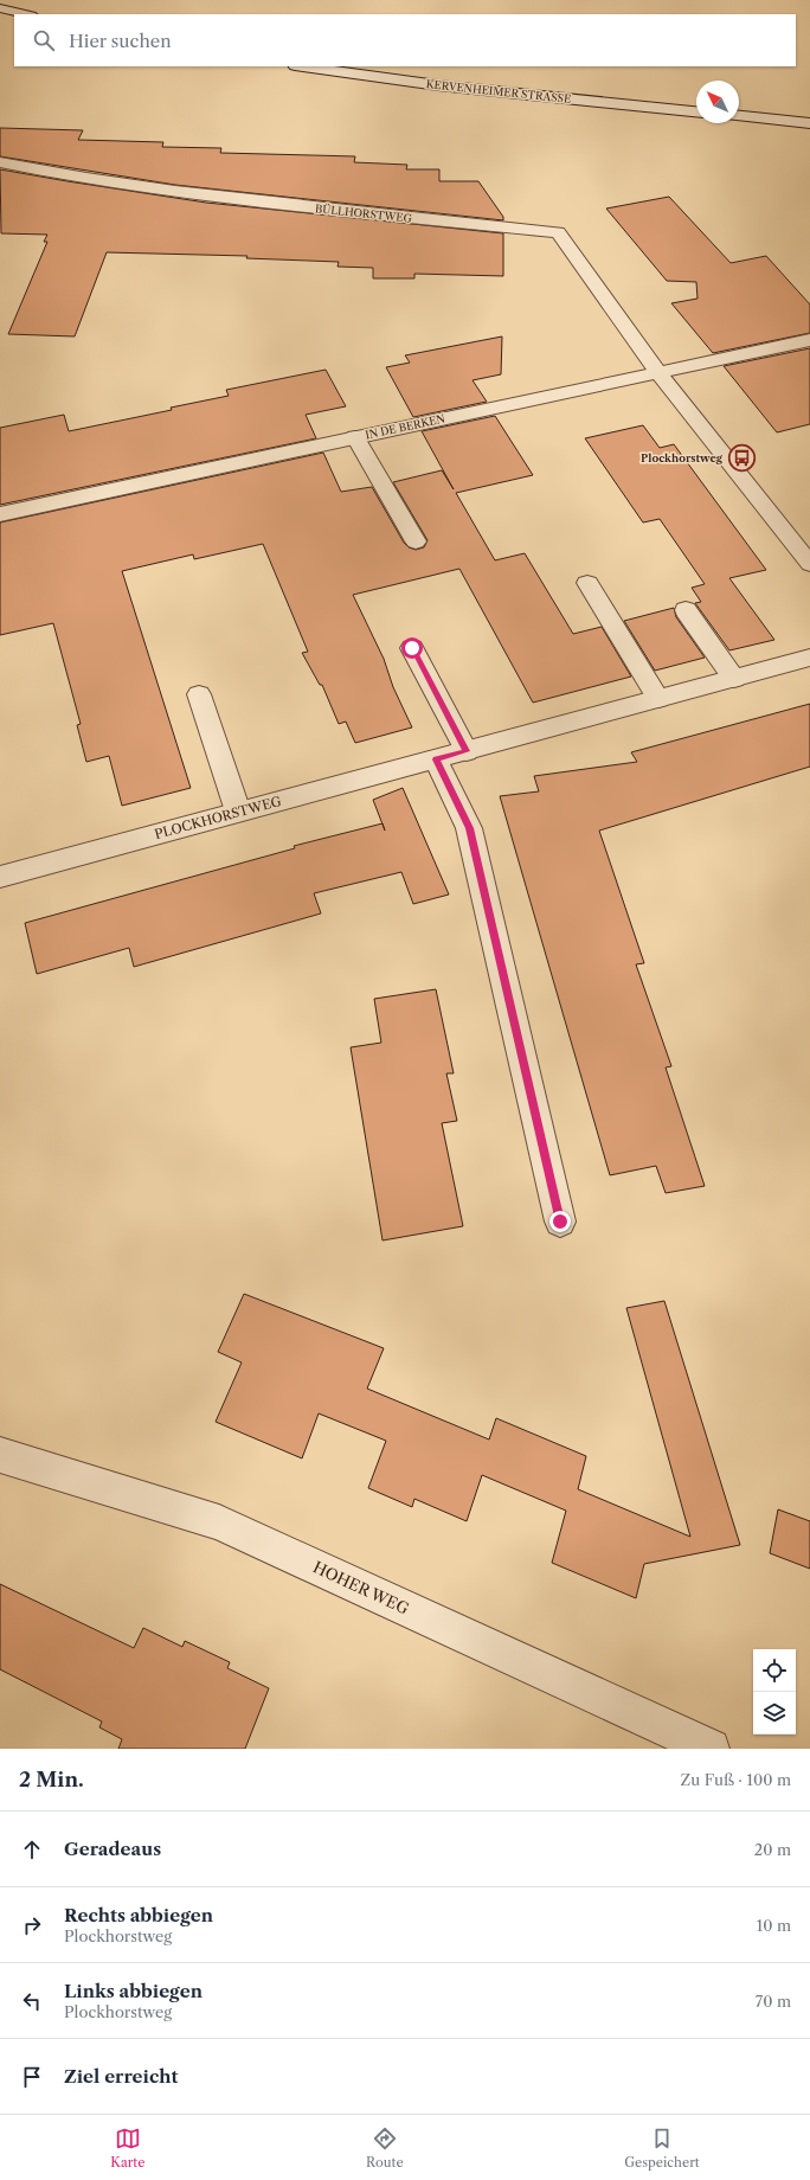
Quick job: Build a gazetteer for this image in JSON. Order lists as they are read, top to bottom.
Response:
{
  "streets": {
    "street": [
      "KERVENHEIMER STRASSE",
      "BÜLLHORSTWEG",
      "IN DE BERKEN",
      "PLOCKHORSTWEG",
      "HOHER WEG"
    ]
  },
  "crossings": [
    ["BÜLLHORSTWEG", "IN DE BERKEN"]
  ],
  "places": {
    "bus stop": ["Plockhorstweg"]
  },
  "north": "top left",
  "page": {
    "search": "Hier suchen",
    "heading": ["2 Min.", "Zu Fuß · 100 m"],
    "list": [
      ["Geradeaus", "20 m"],
      ["Rechts abbiegen", "Plockhorstweg", "10 m"],
      ["Links abbiegen", "Plockhorstweg", "70 m"],
      "Ziel erreicht"
    ],
    "nav": ["Karte", "Route", "Gespeichert"]
  }
}
